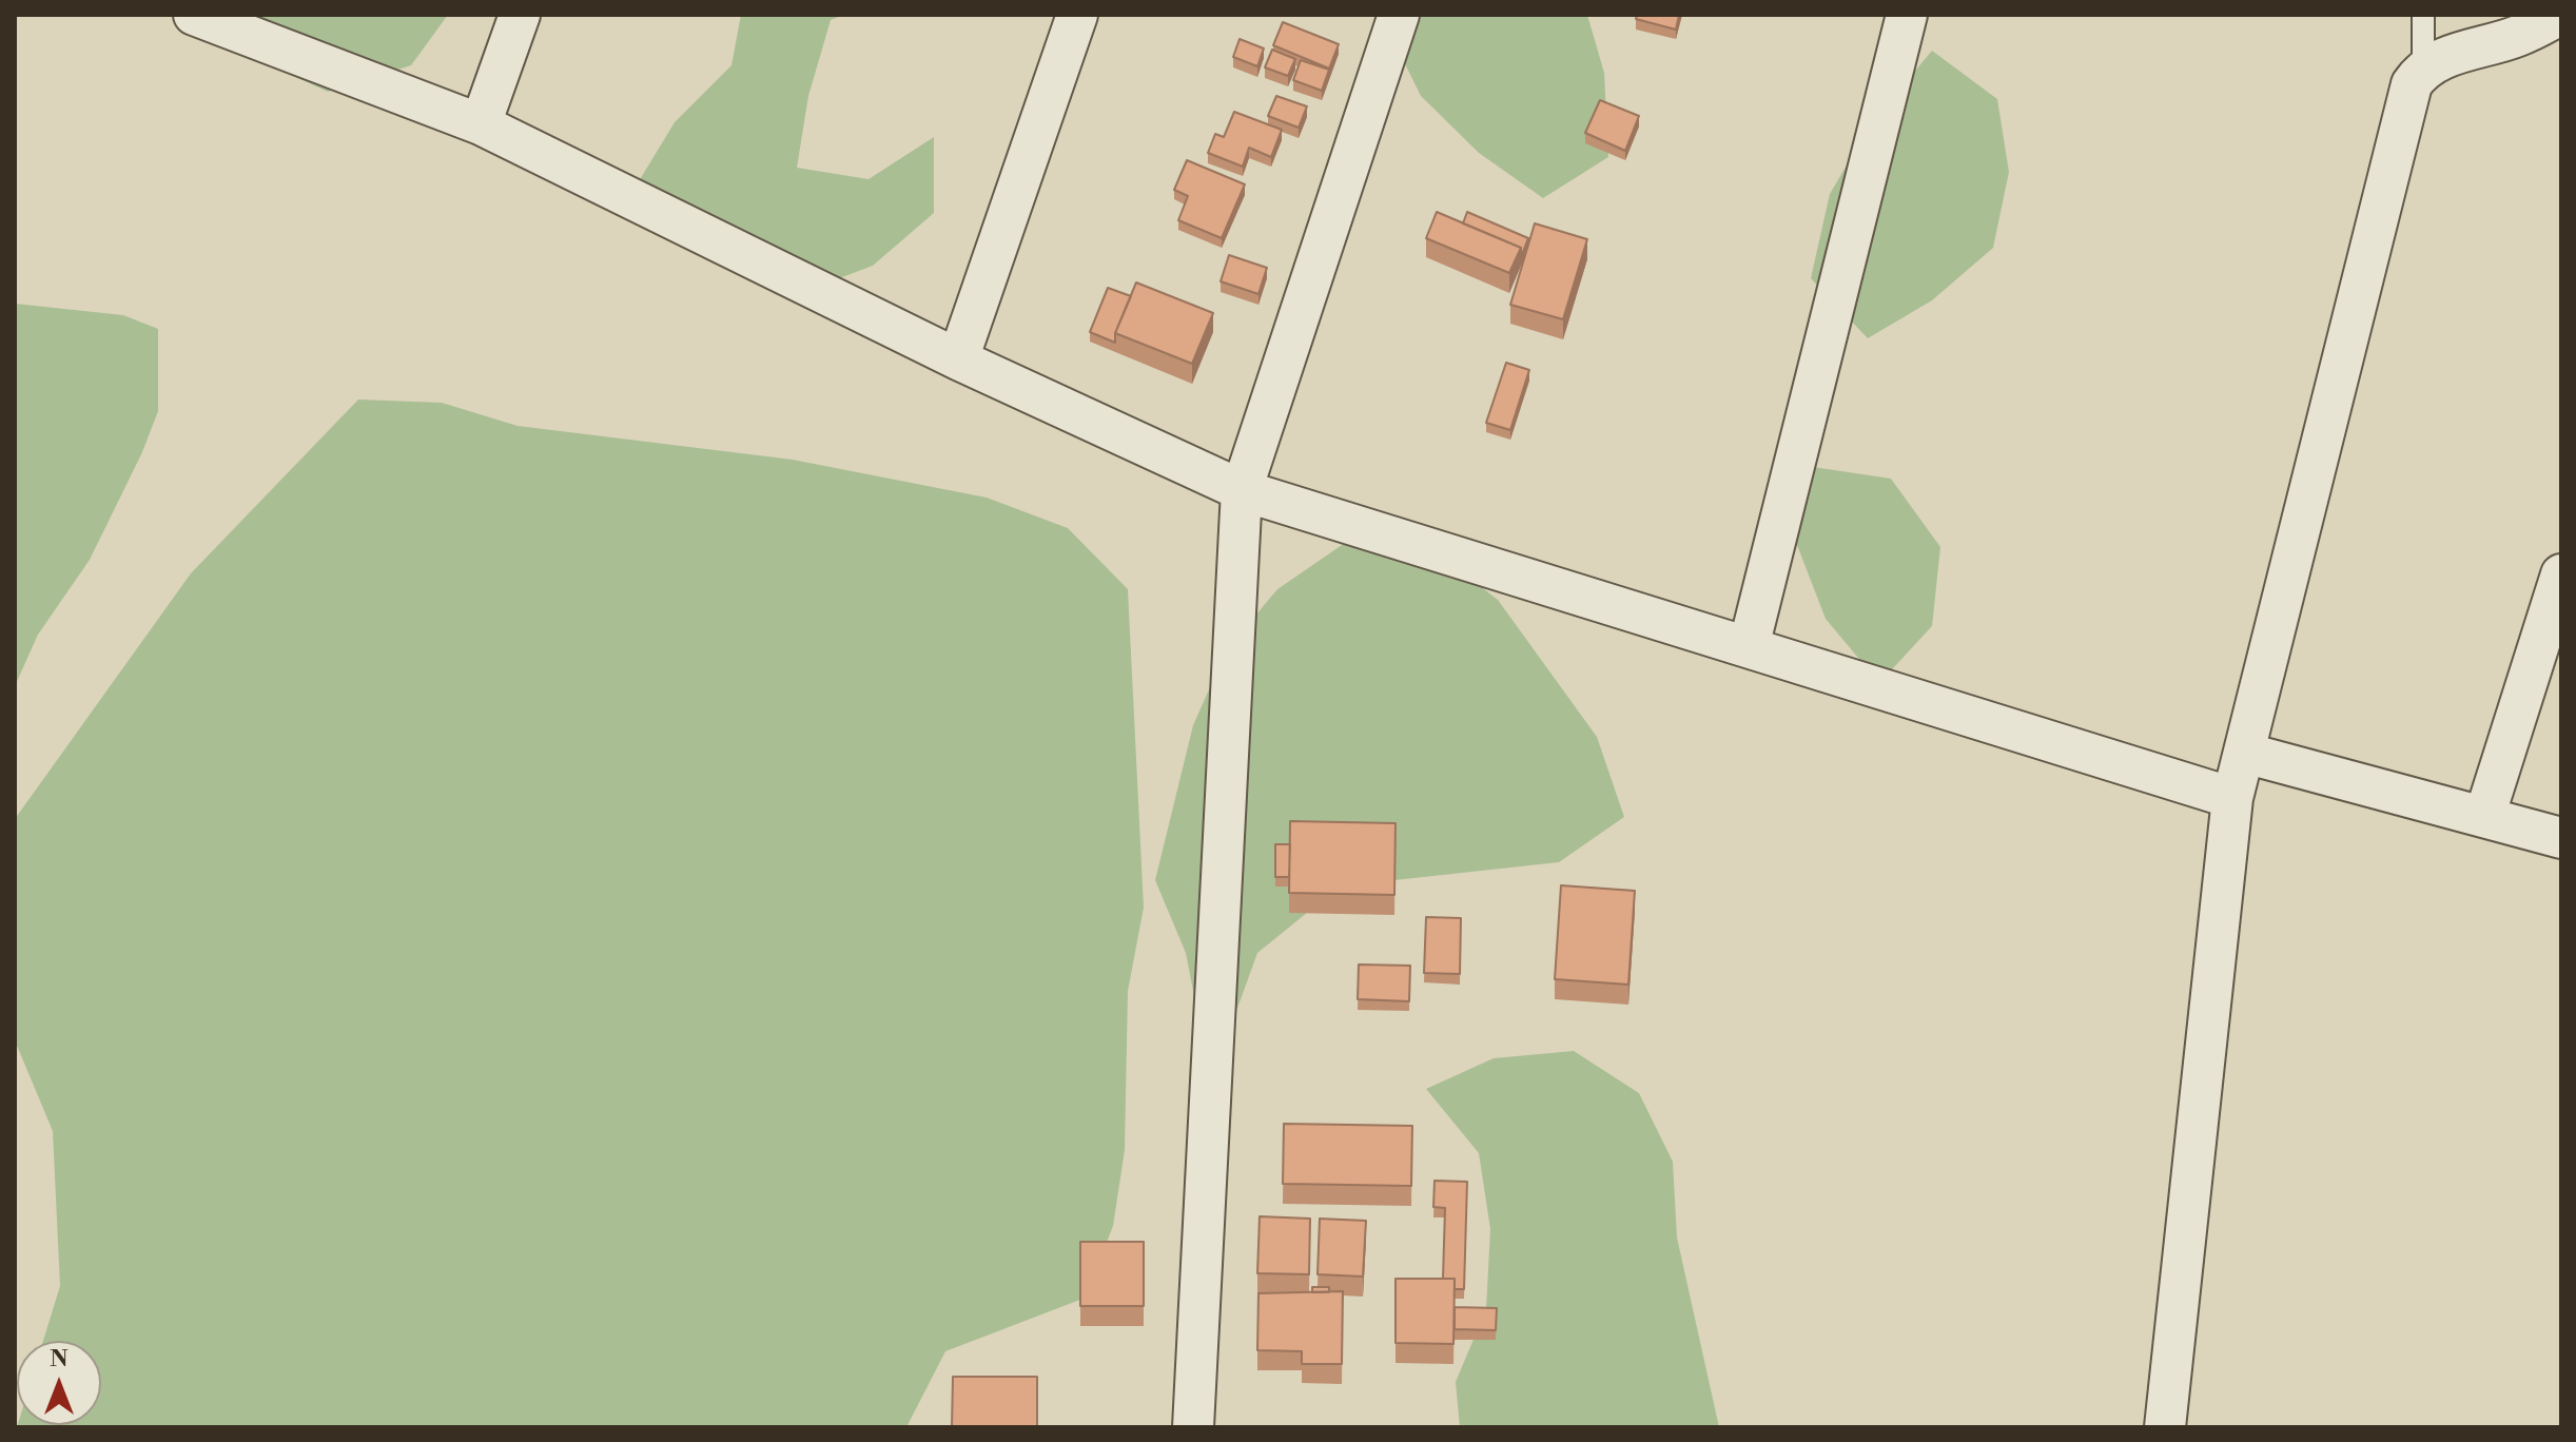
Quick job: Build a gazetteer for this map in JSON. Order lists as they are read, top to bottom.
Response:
{
  "north": "top"
}
